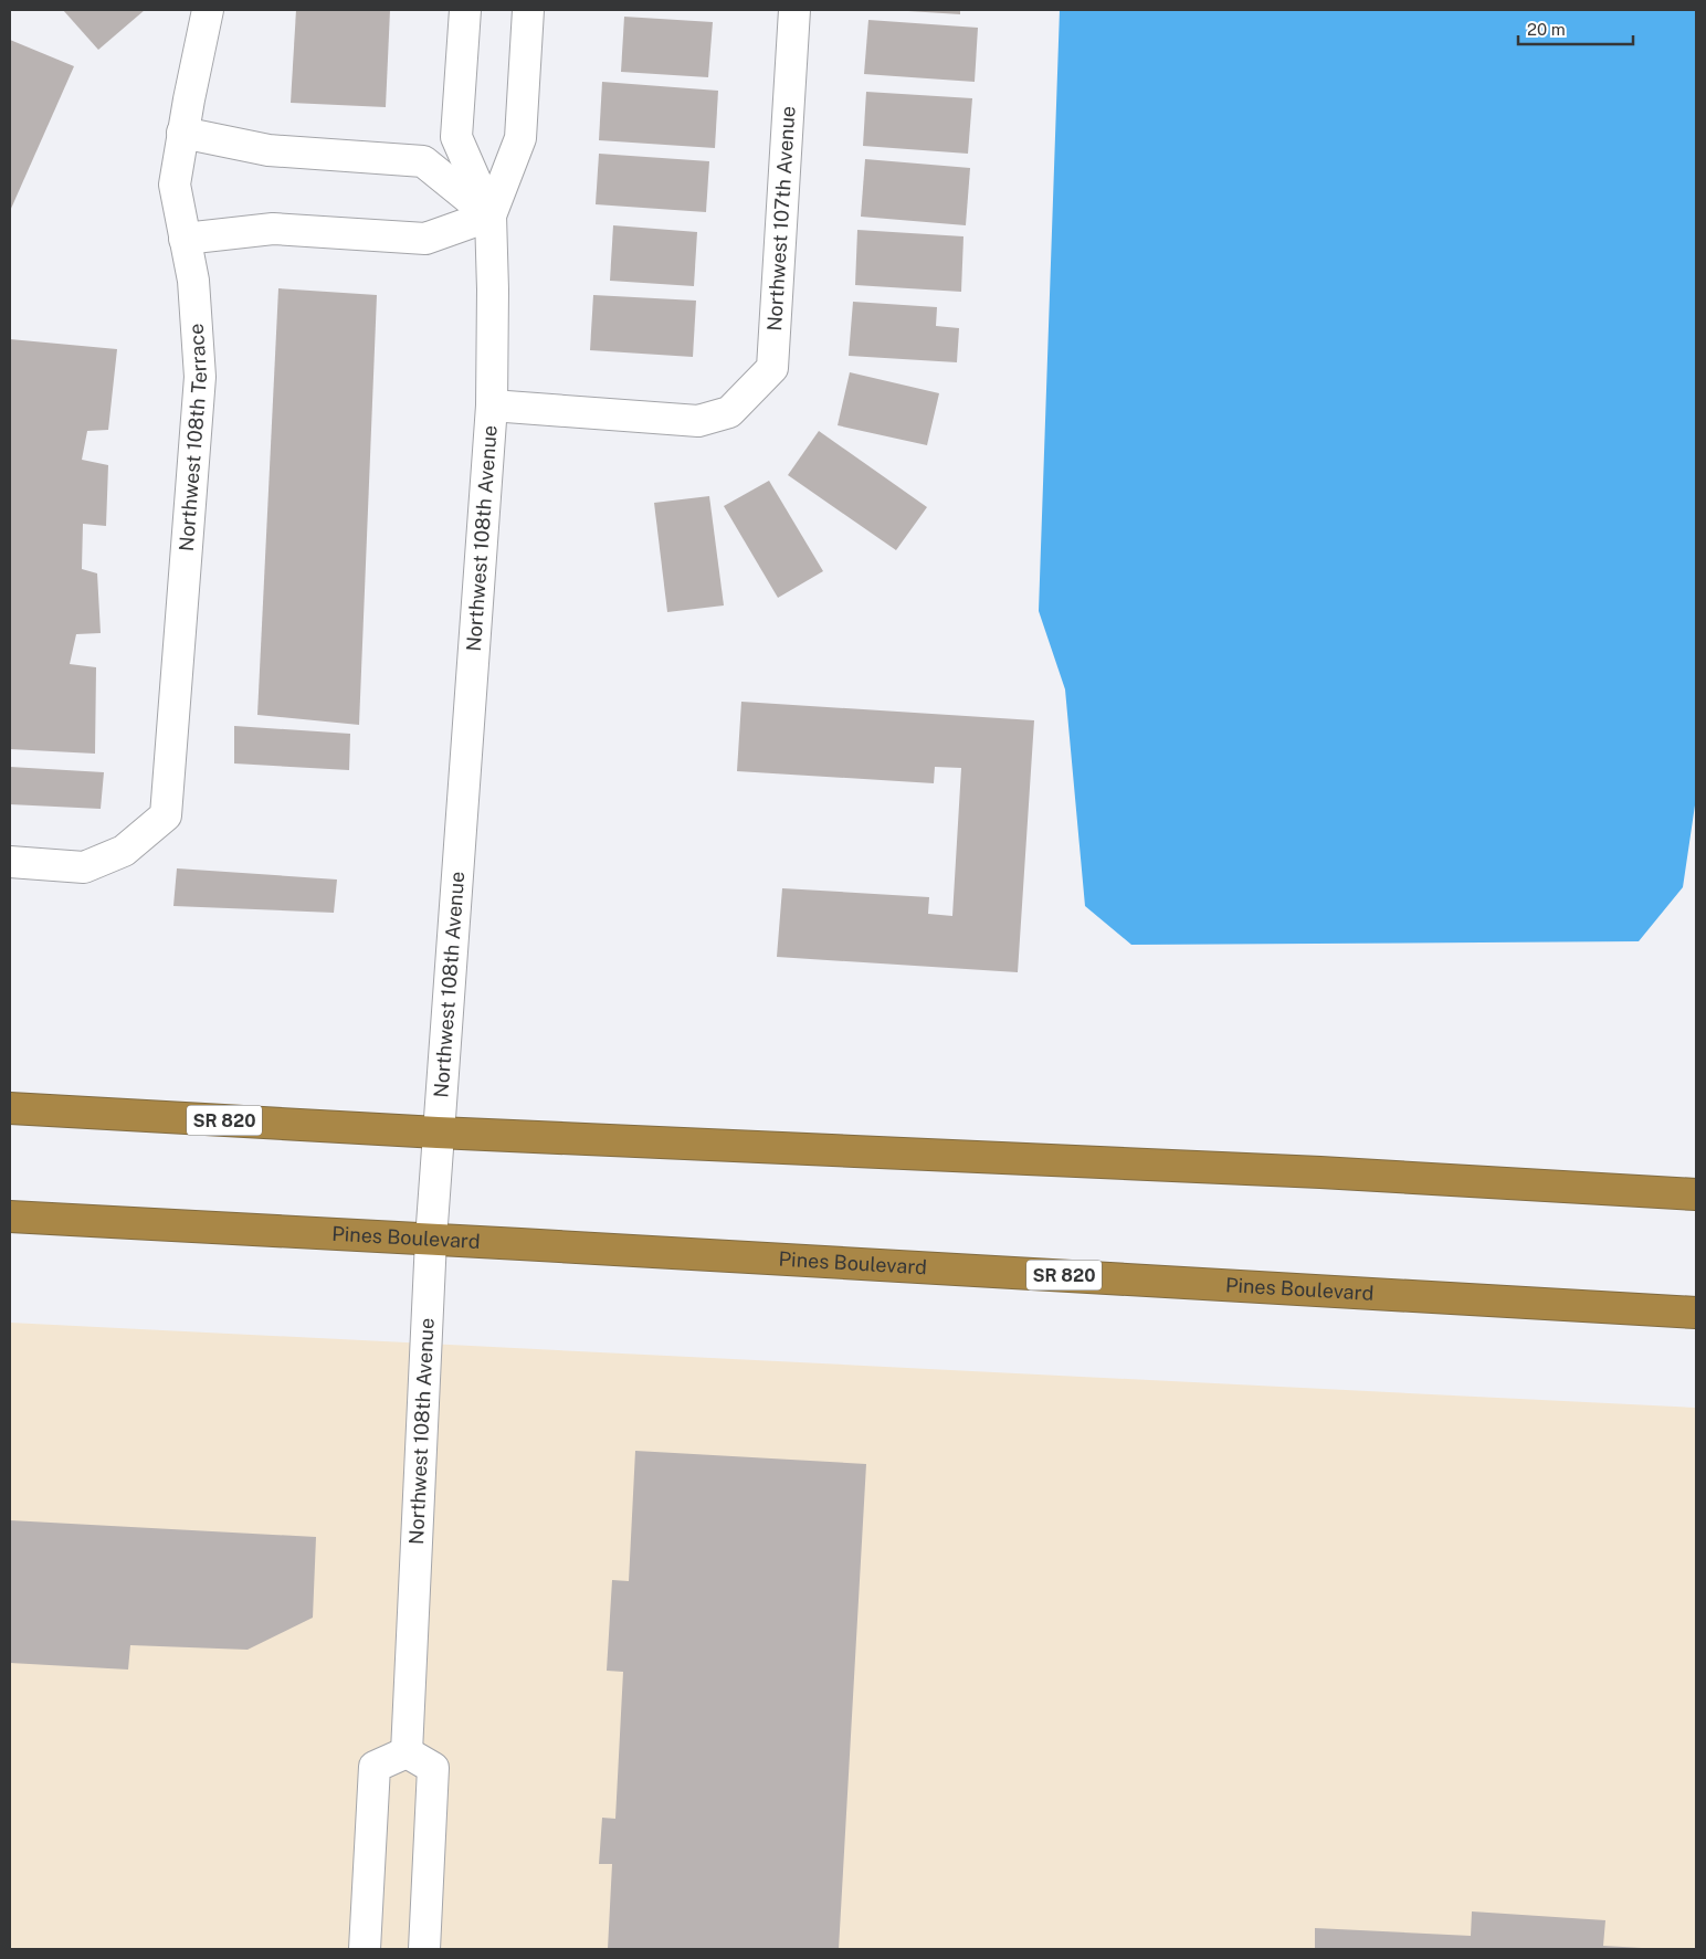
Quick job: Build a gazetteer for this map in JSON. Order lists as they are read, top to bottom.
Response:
{
  "streets": {
    "highway": ["SR 820", "Pines Boulevard"],
    "street": ["Northwest 107th Avenue", "Northwest 108th Terrace", "Northwest 108th Avenue"]
  },
  "crossings": [
    ["Northwest 107th Avenue", "Northwest 108th Avenue"],
    ["Northwest 108th Avenue", "SR 820"],
    ["Northwest 108th Avenue", "Pines Boulevard"]
  ],
  "scale_bar": "20 m"
}
